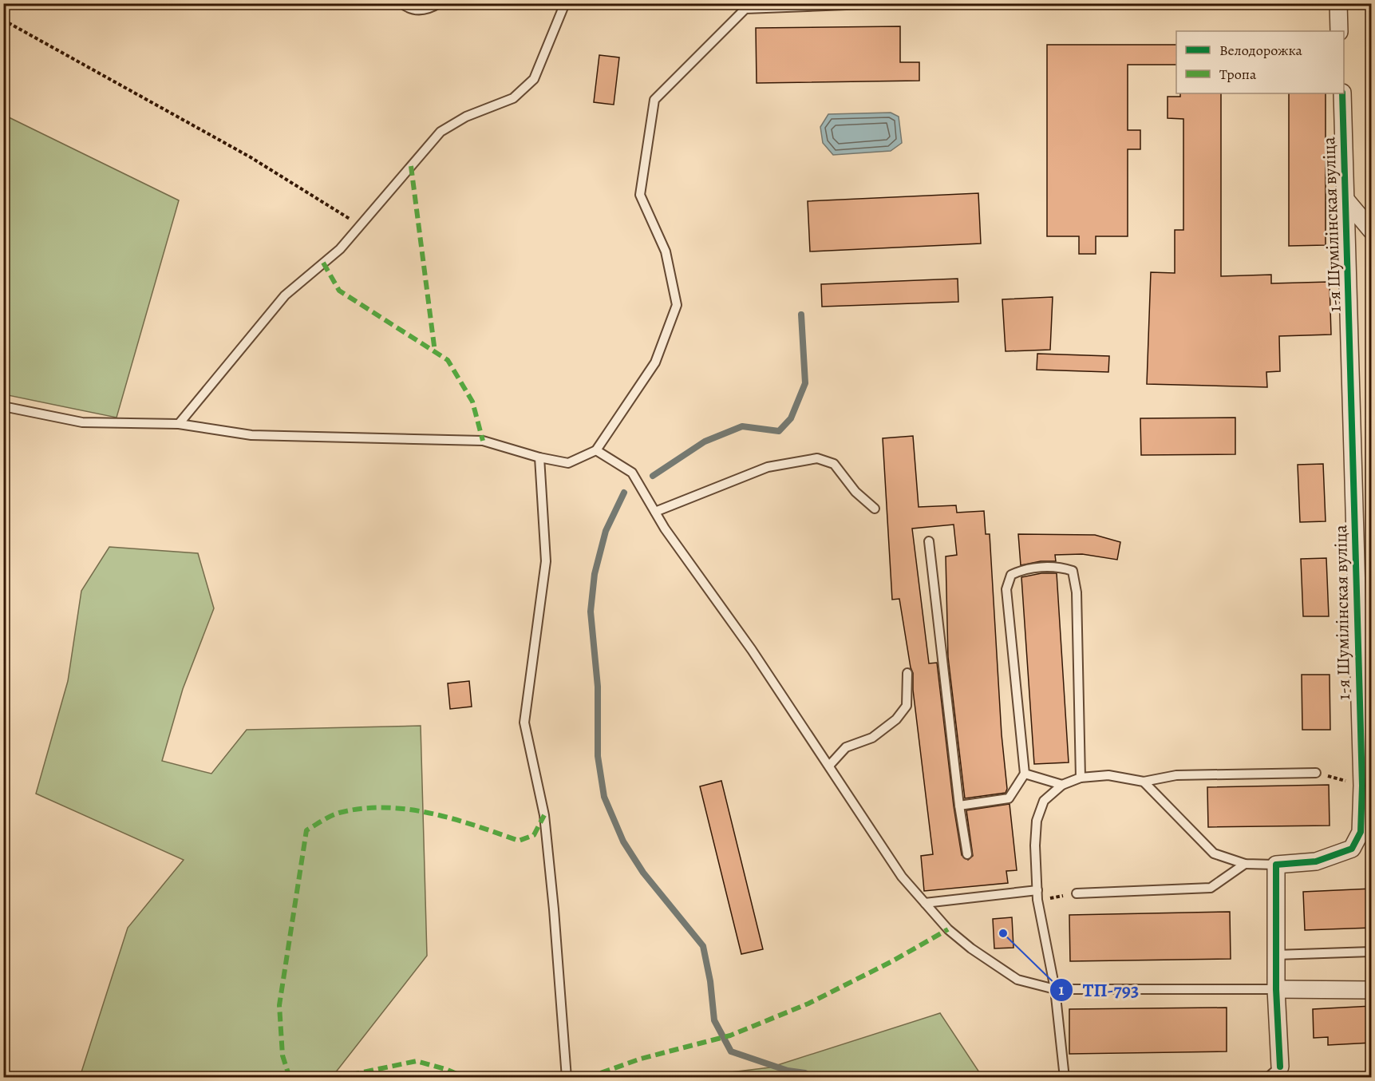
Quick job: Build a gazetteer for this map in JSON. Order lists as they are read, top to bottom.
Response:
{
  "streets": {
    "street": ["1-я Шумілінская вуліца"]
  },
  "places": ["ТП-793"],
  "legend": ["Велодорожка", "Тропа"]
}
